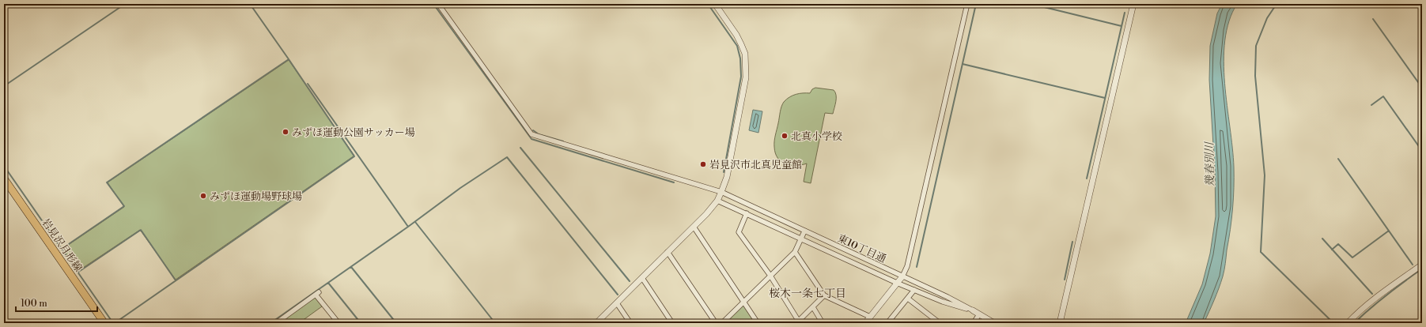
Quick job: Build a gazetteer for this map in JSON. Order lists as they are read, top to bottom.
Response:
{
  "streets": {
    "main road": ["岩見沢月形線"],
    "street": ["東10丁目通"]
  },
  "districts": ["桜木一条七丁目"],
  "water": ["幾春別川"],
  "places": [
    "みずほ運動公園サッカー場",
    "北真小学校",
    "岩見沢市北真児童館",
    "みずほ運動場野球場"
  ],
  "scale_bar": "100 m"
}
